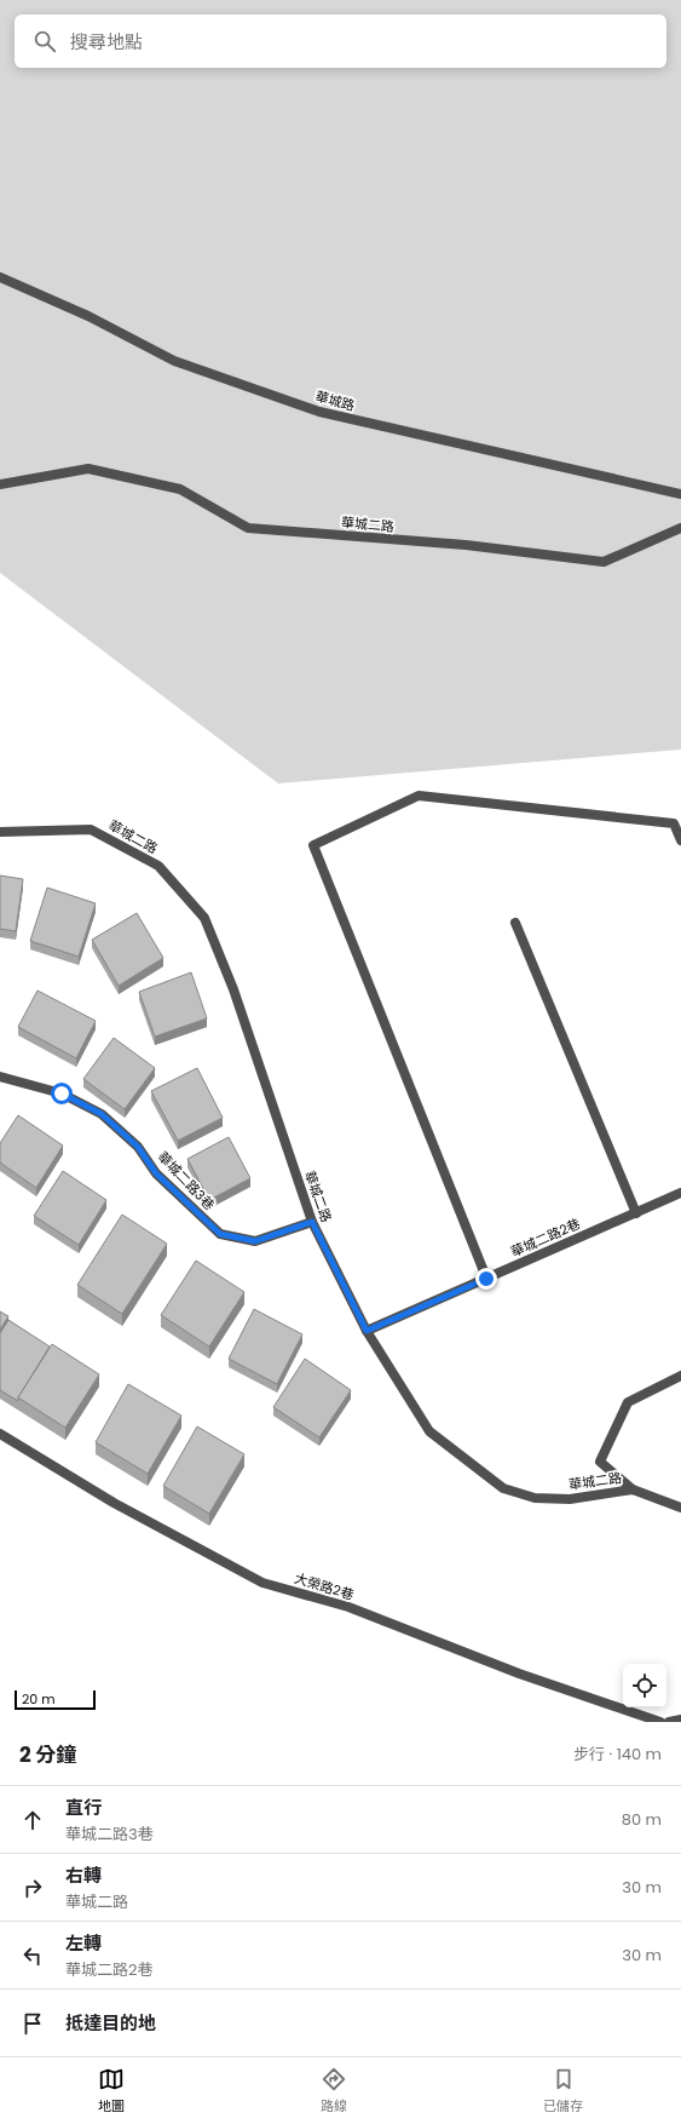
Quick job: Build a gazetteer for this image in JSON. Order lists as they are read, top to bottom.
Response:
{
  "streets": {
    "street": [
      "華城路",
      "華城二路",
      "華城二路3巷",
      "華城二路2巷",
      "大榮路2巷"
    ]
  },
  "crossings": [
    ["華城二路", "華城二路3巷"],
    ["華城二路", "華城二路2巷"]
  ],
  "scale_bar": "20 m",
  "page": {
    "search": "搜尋地點",
    "scale": "20 m",
    "heading": ["2 分鐘", "步行 · 140 m"],
    "list": [
      ["直行", "華城二路3巷", "80 m"],
      ["右轉", "華城二路", "30 m"],
      ["左轉", "華城二路2巷", "30 m"],
      "抵達目的地"
    ],
    "nav": ["地圖", "路線", "已儲存"]
  }
}
